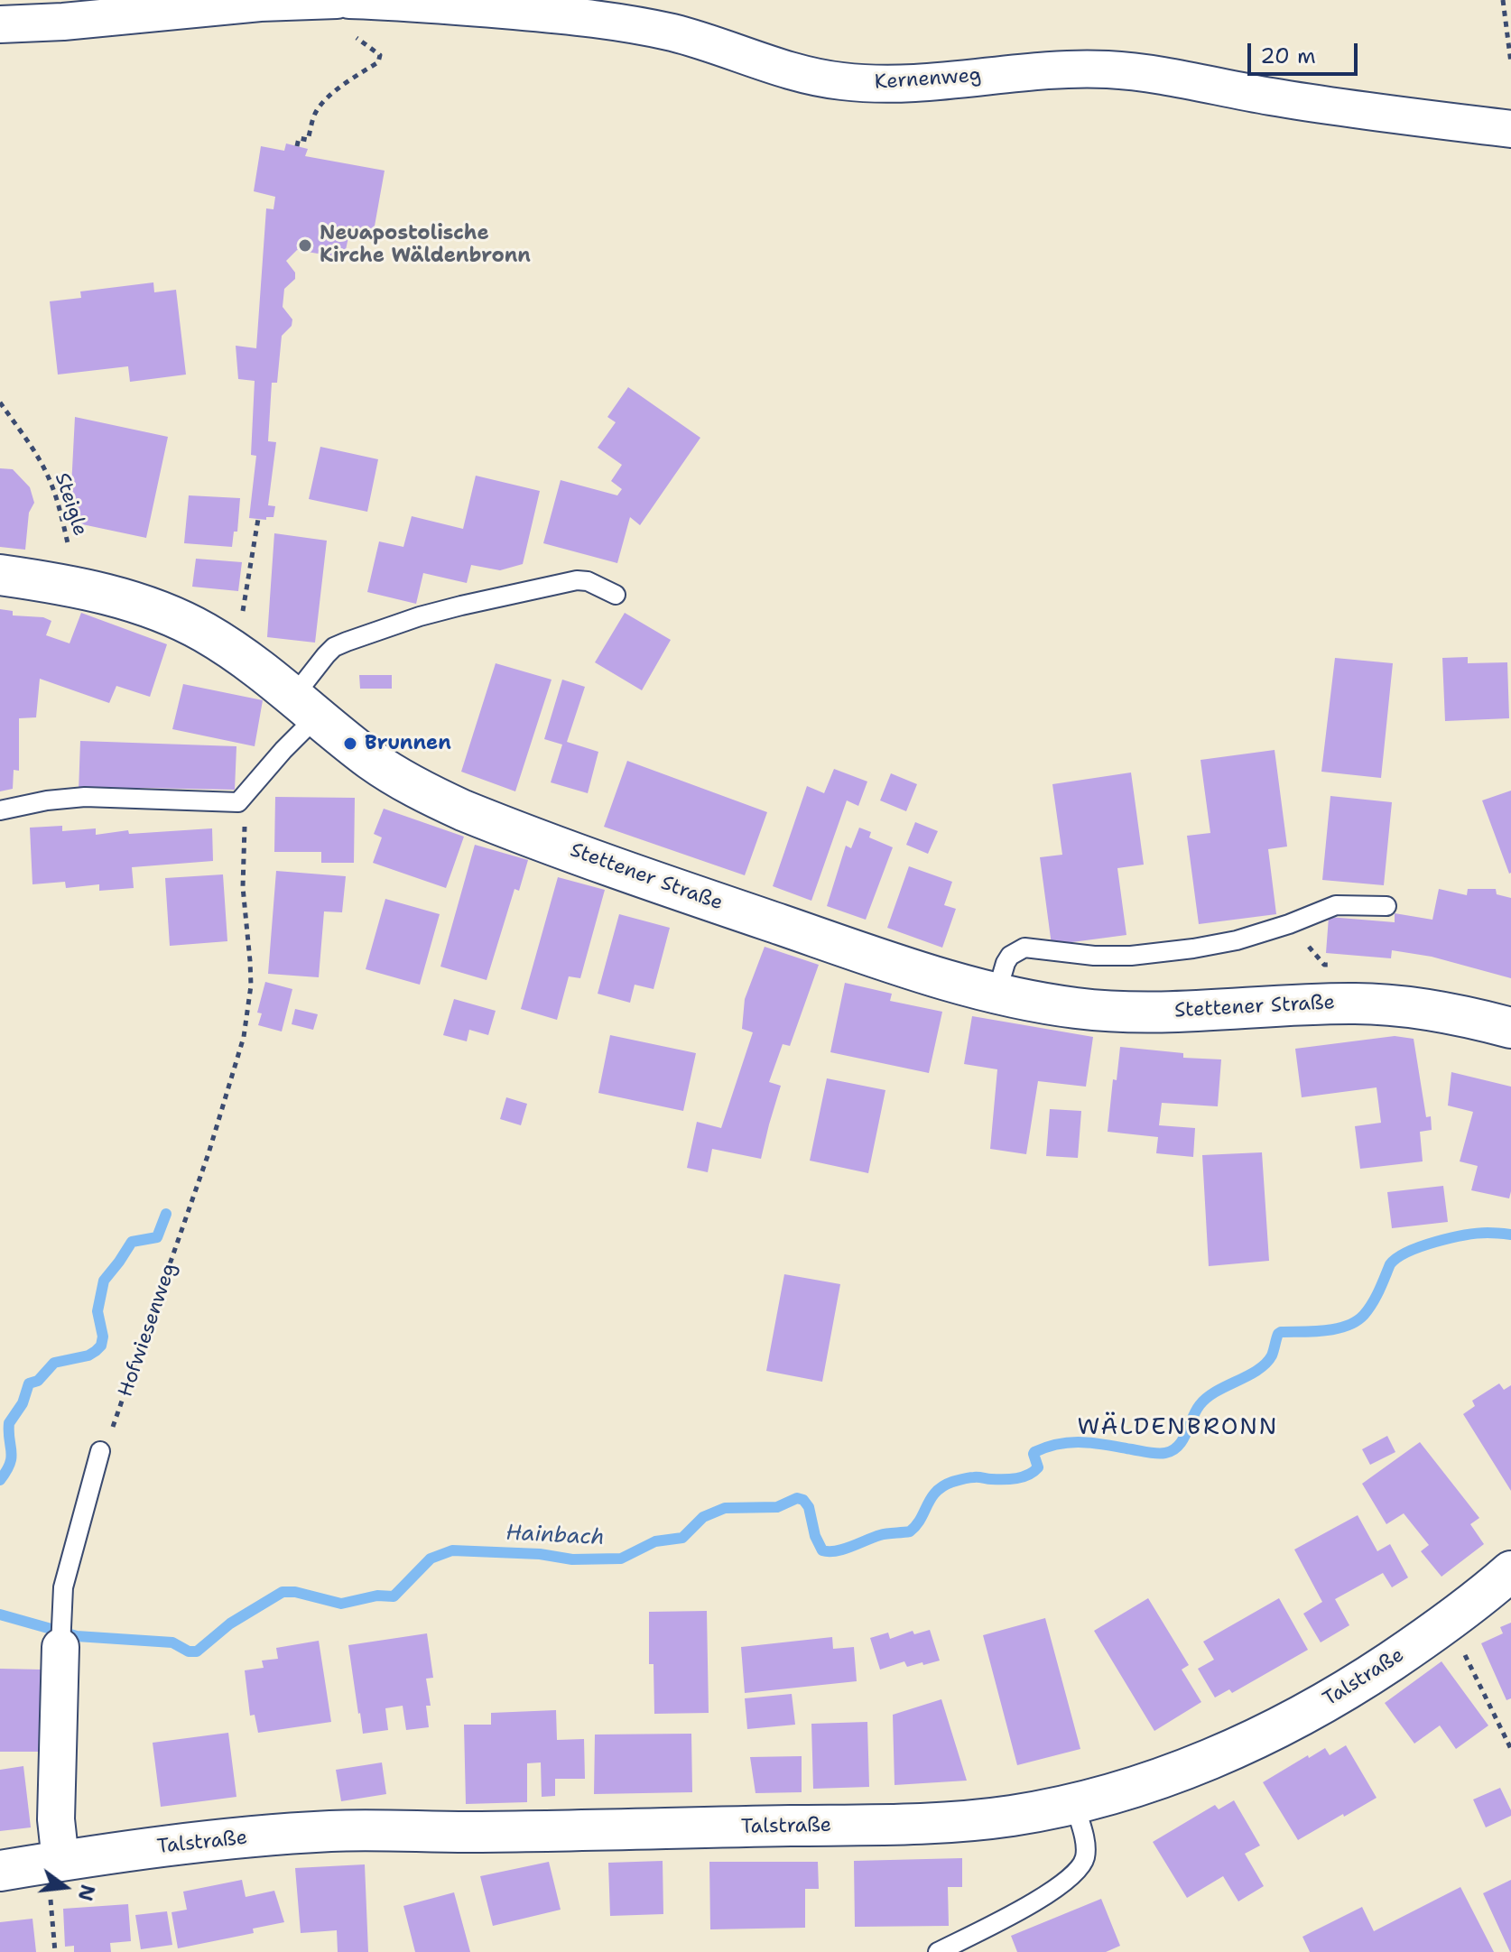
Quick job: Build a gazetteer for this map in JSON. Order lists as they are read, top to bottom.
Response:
{
  "streets": {
    "street": ["Kernenweg", "Stettener Straße", "Talstraße"],
    "path": ["Steigle", "Hofwiesenweg"]
  },
  "crossings": [
    ["Steigle", "Stettener Straße"]
  ],
  "districts": ["WÄLDENBRONN"],
  "water": ["Hainbach"],
  "places": ["Neuapostolische Kirche Wäldenbronn", "Brunnen"],
  "scale_bar": "20 m",
  "north": "right"
}
